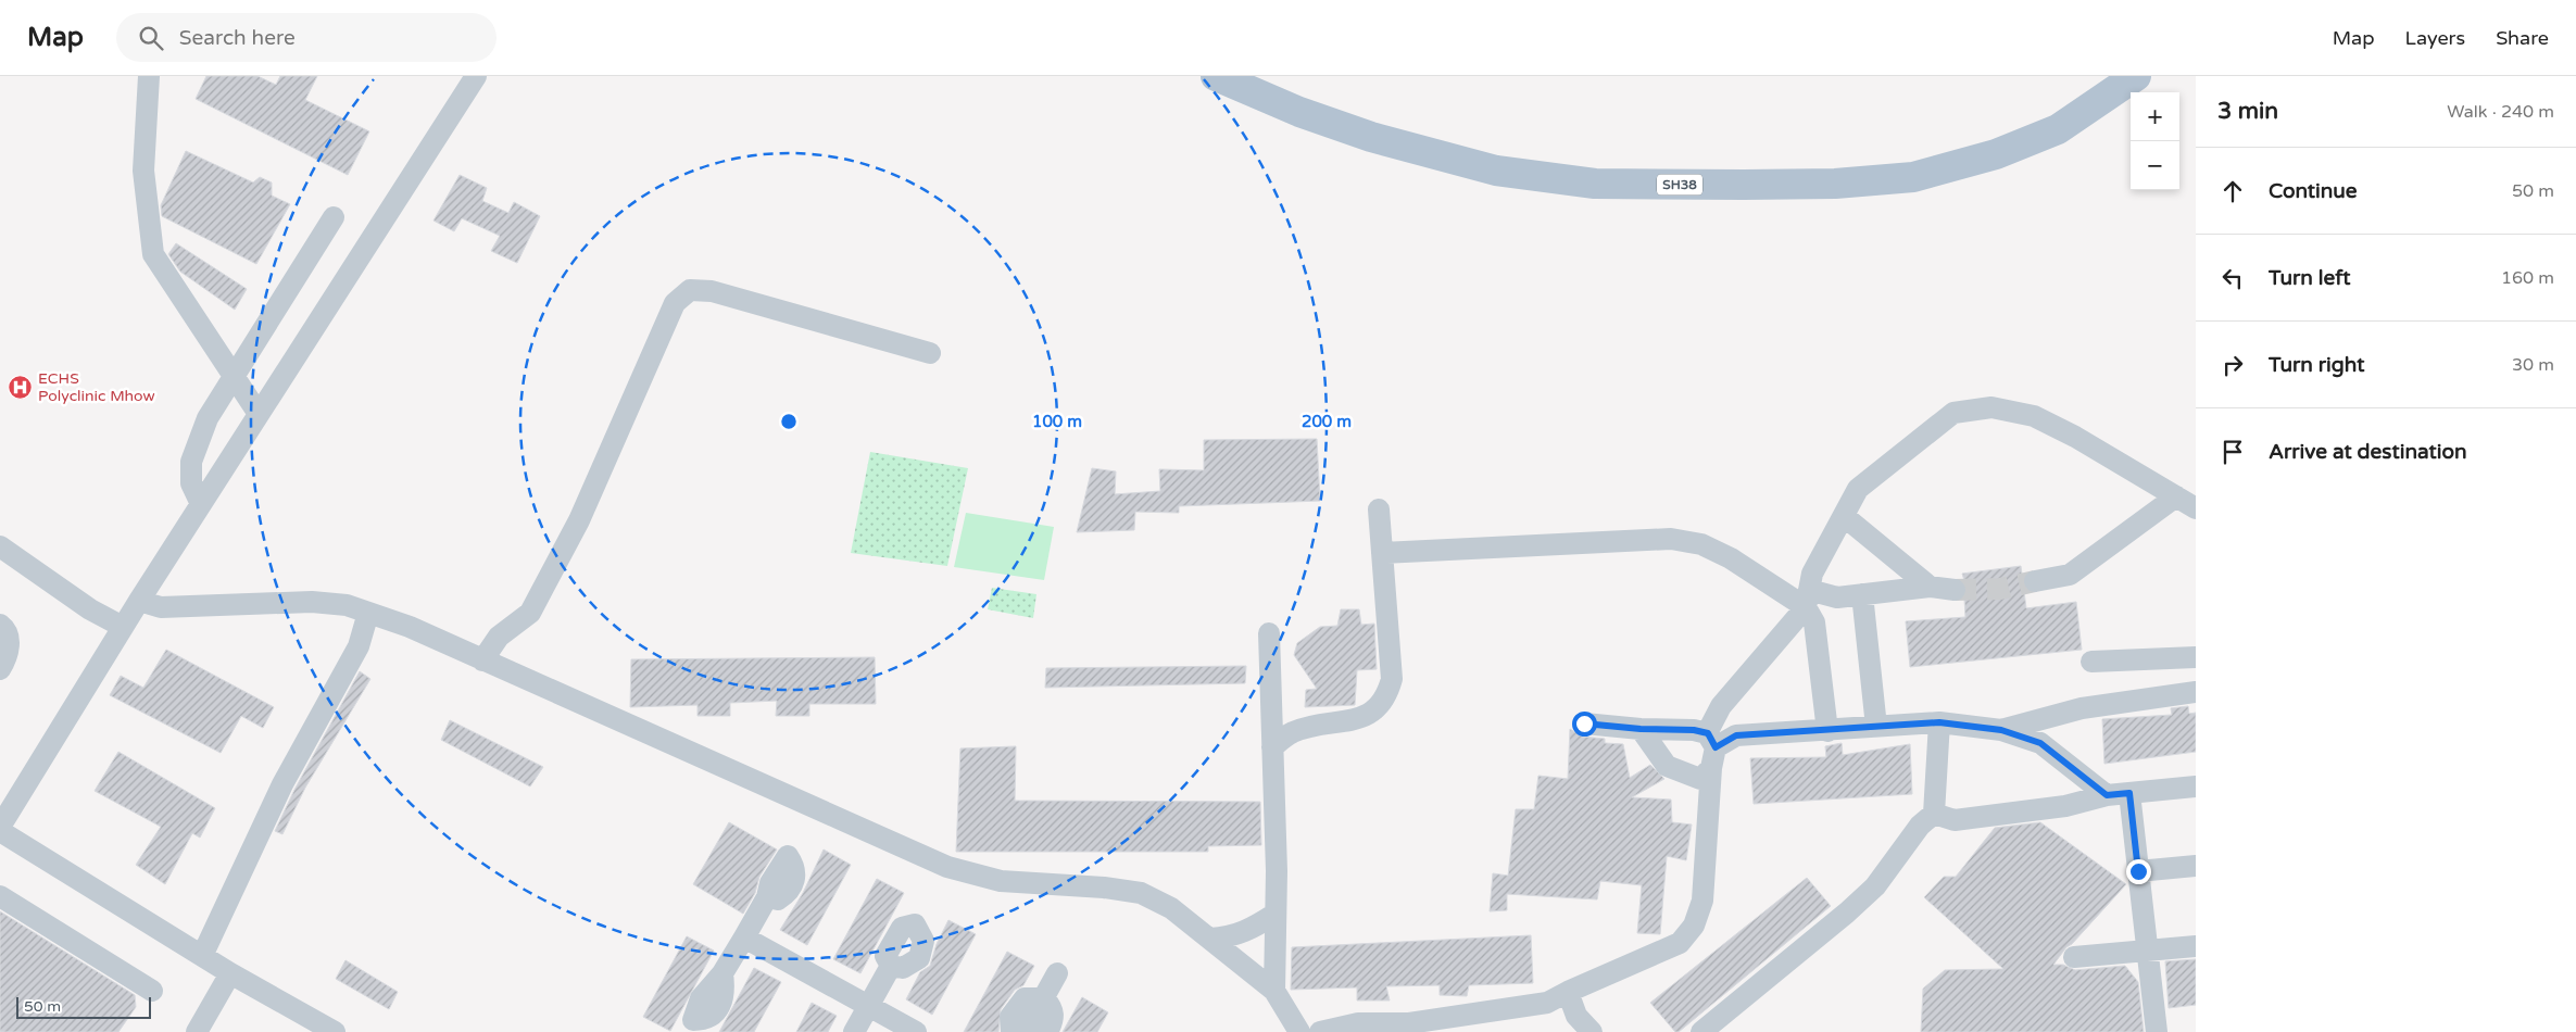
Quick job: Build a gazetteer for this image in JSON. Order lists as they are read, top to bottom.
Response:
{
  "streets": {
    "main road": ["SH38"]
  },
  "places": {
    "hospital": ["ECHS Polyclinic Mhow"]
  },
  "scale_bar": "50 m",
  "page": {
    "header": "Map",
    "search": "Search here",
    "nav": ["Map", "Layers", "Share"],
    "heading": ["3 min", "Walk · 240 m"],
    "map_buttons": ["+", "−"],
    "list": [
      ["Continue", "50 m"],
      ["Turn left", "160 m"],
      ["Turn right", "30 m"],
      "Arrive at destination"
    ],
    "scale": "50 m"
  },
  "rings": ["100 m", "200 m"]
}
